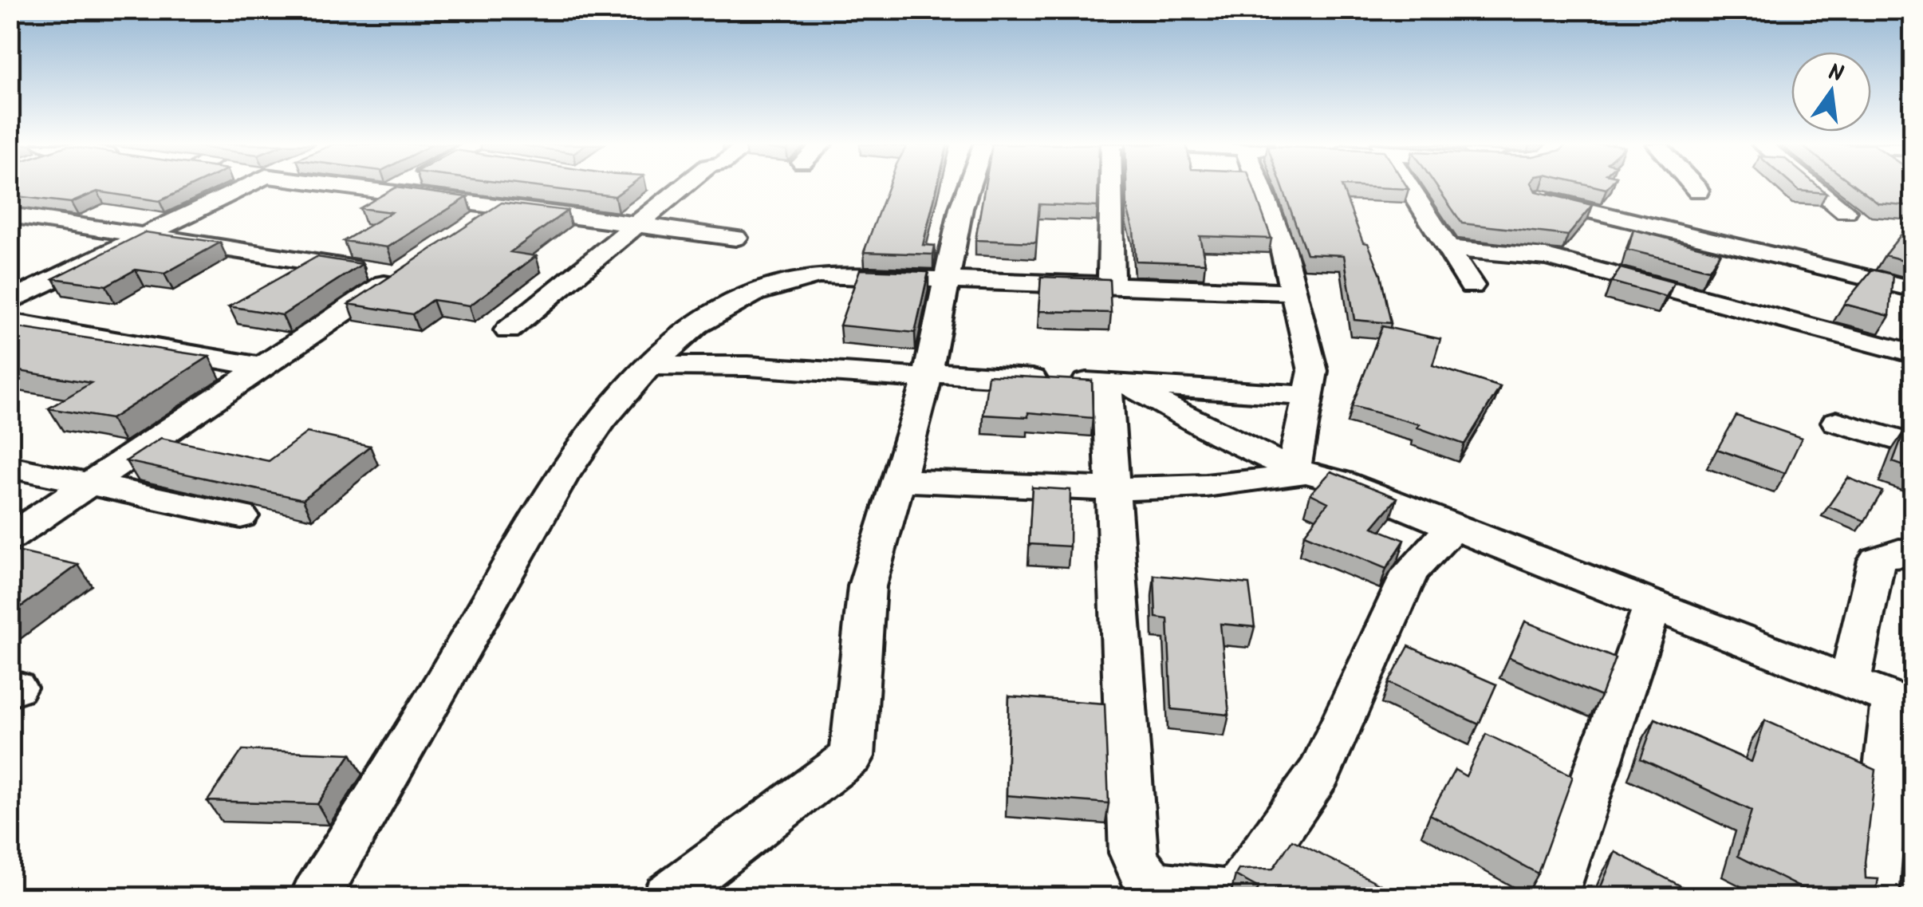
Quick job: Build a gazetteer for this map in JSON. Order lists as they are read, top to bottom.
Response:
{
  "north": "top"
}
